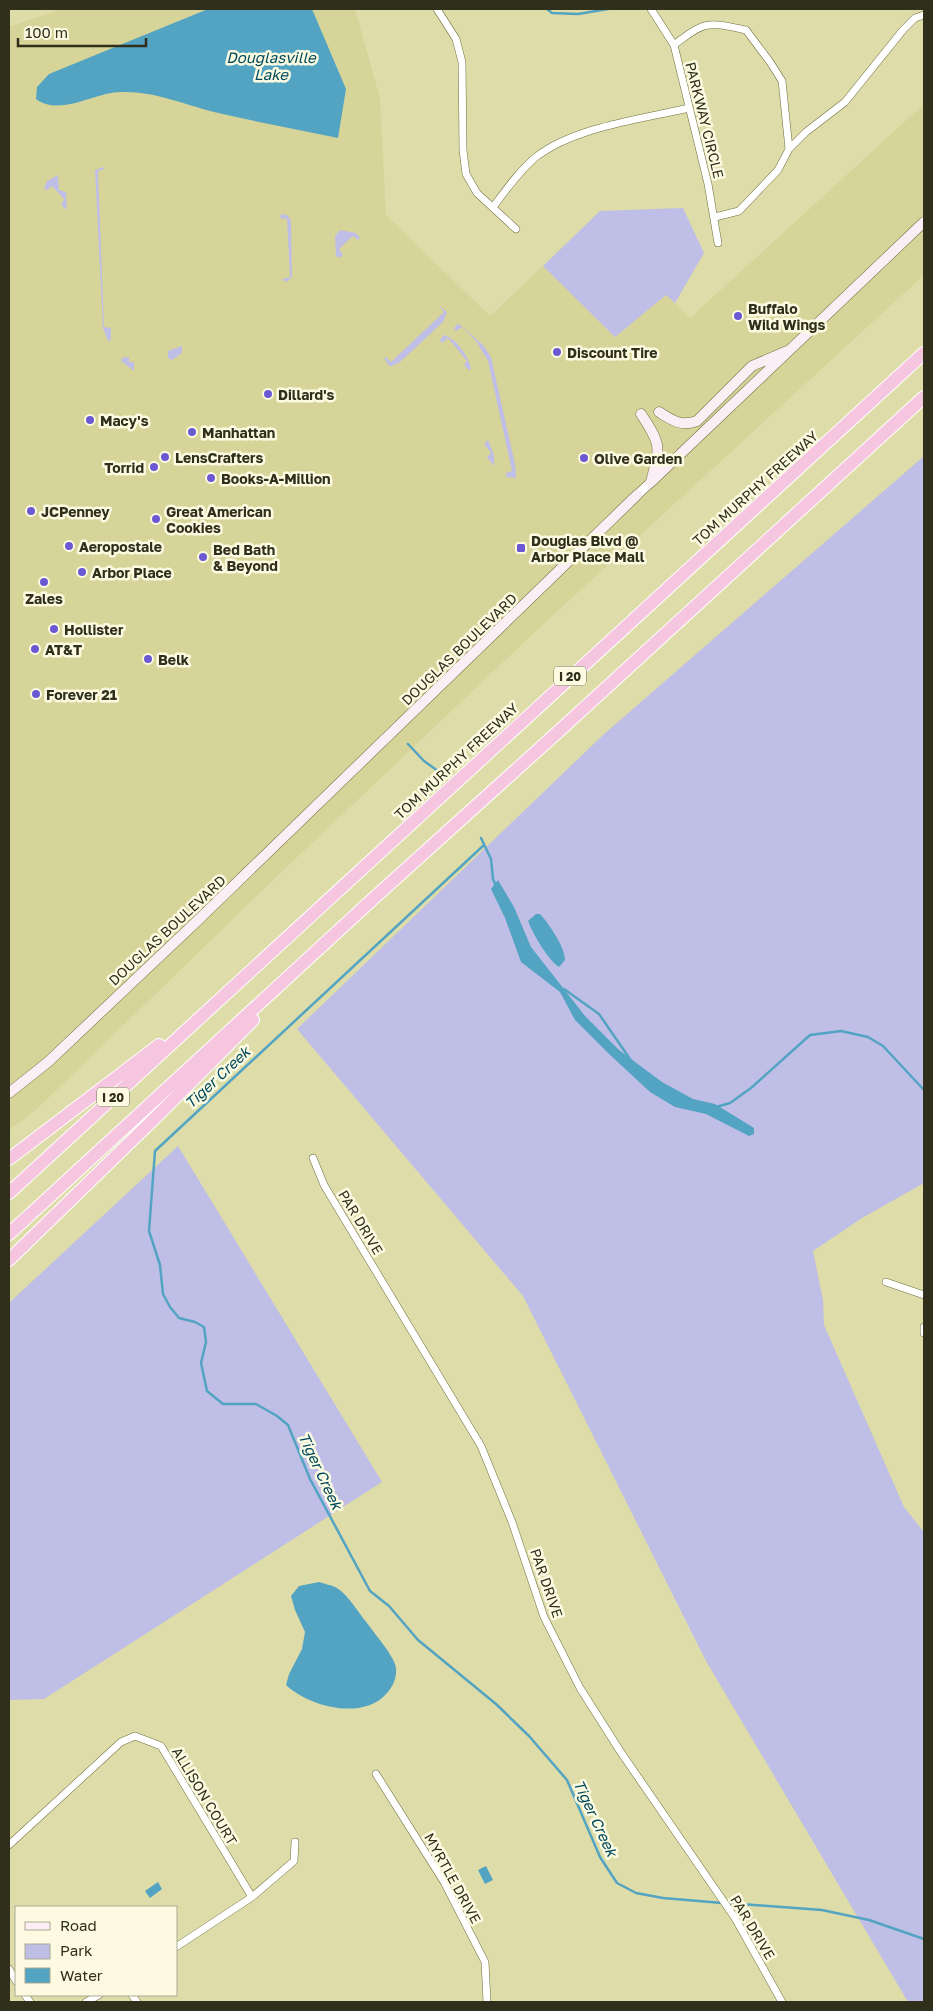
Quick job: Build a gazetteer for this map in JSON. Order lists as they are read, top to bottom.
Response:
{
  "streets": {
    "highway": ["TOM MURPHY FREEWAY", "I 20"],
    "main road": ["DOUGLAS BOULEVARD"],
    "street": [
      "PARKWAY CIRCLE",
      "PAR DRIVE",
      "ALLISON COURT",
      "MYRTLE DRIVE"
    ]
  },
  "water": ["Douglasville Lake", "Tiger Creek"],
  "places": {
    "other": [
      "Buffalo Wild Wings",
      "Discount Tire",
      "Dillard's",
      "Macy's",
      "Manhattan",
      "LensCrafters",
      "Olive Garden",
      "Torrid",
      "Books-A-Million",
      "JCPenney",
      "Great American Cookies",
      "Aeropostale",
      "Bed Bath & Beyond",
      "Arbor Place",
      "Zales",
      "Hollister",
      "AT&T",
      "Belk",
      "Forever 21"
    ],
    "transit": ["Douglas Blvd @ Arbor Place Mall"]
  },
  "legend": ["Road", "Park", "Water"],
  "scale_bar": "100 m"
}
